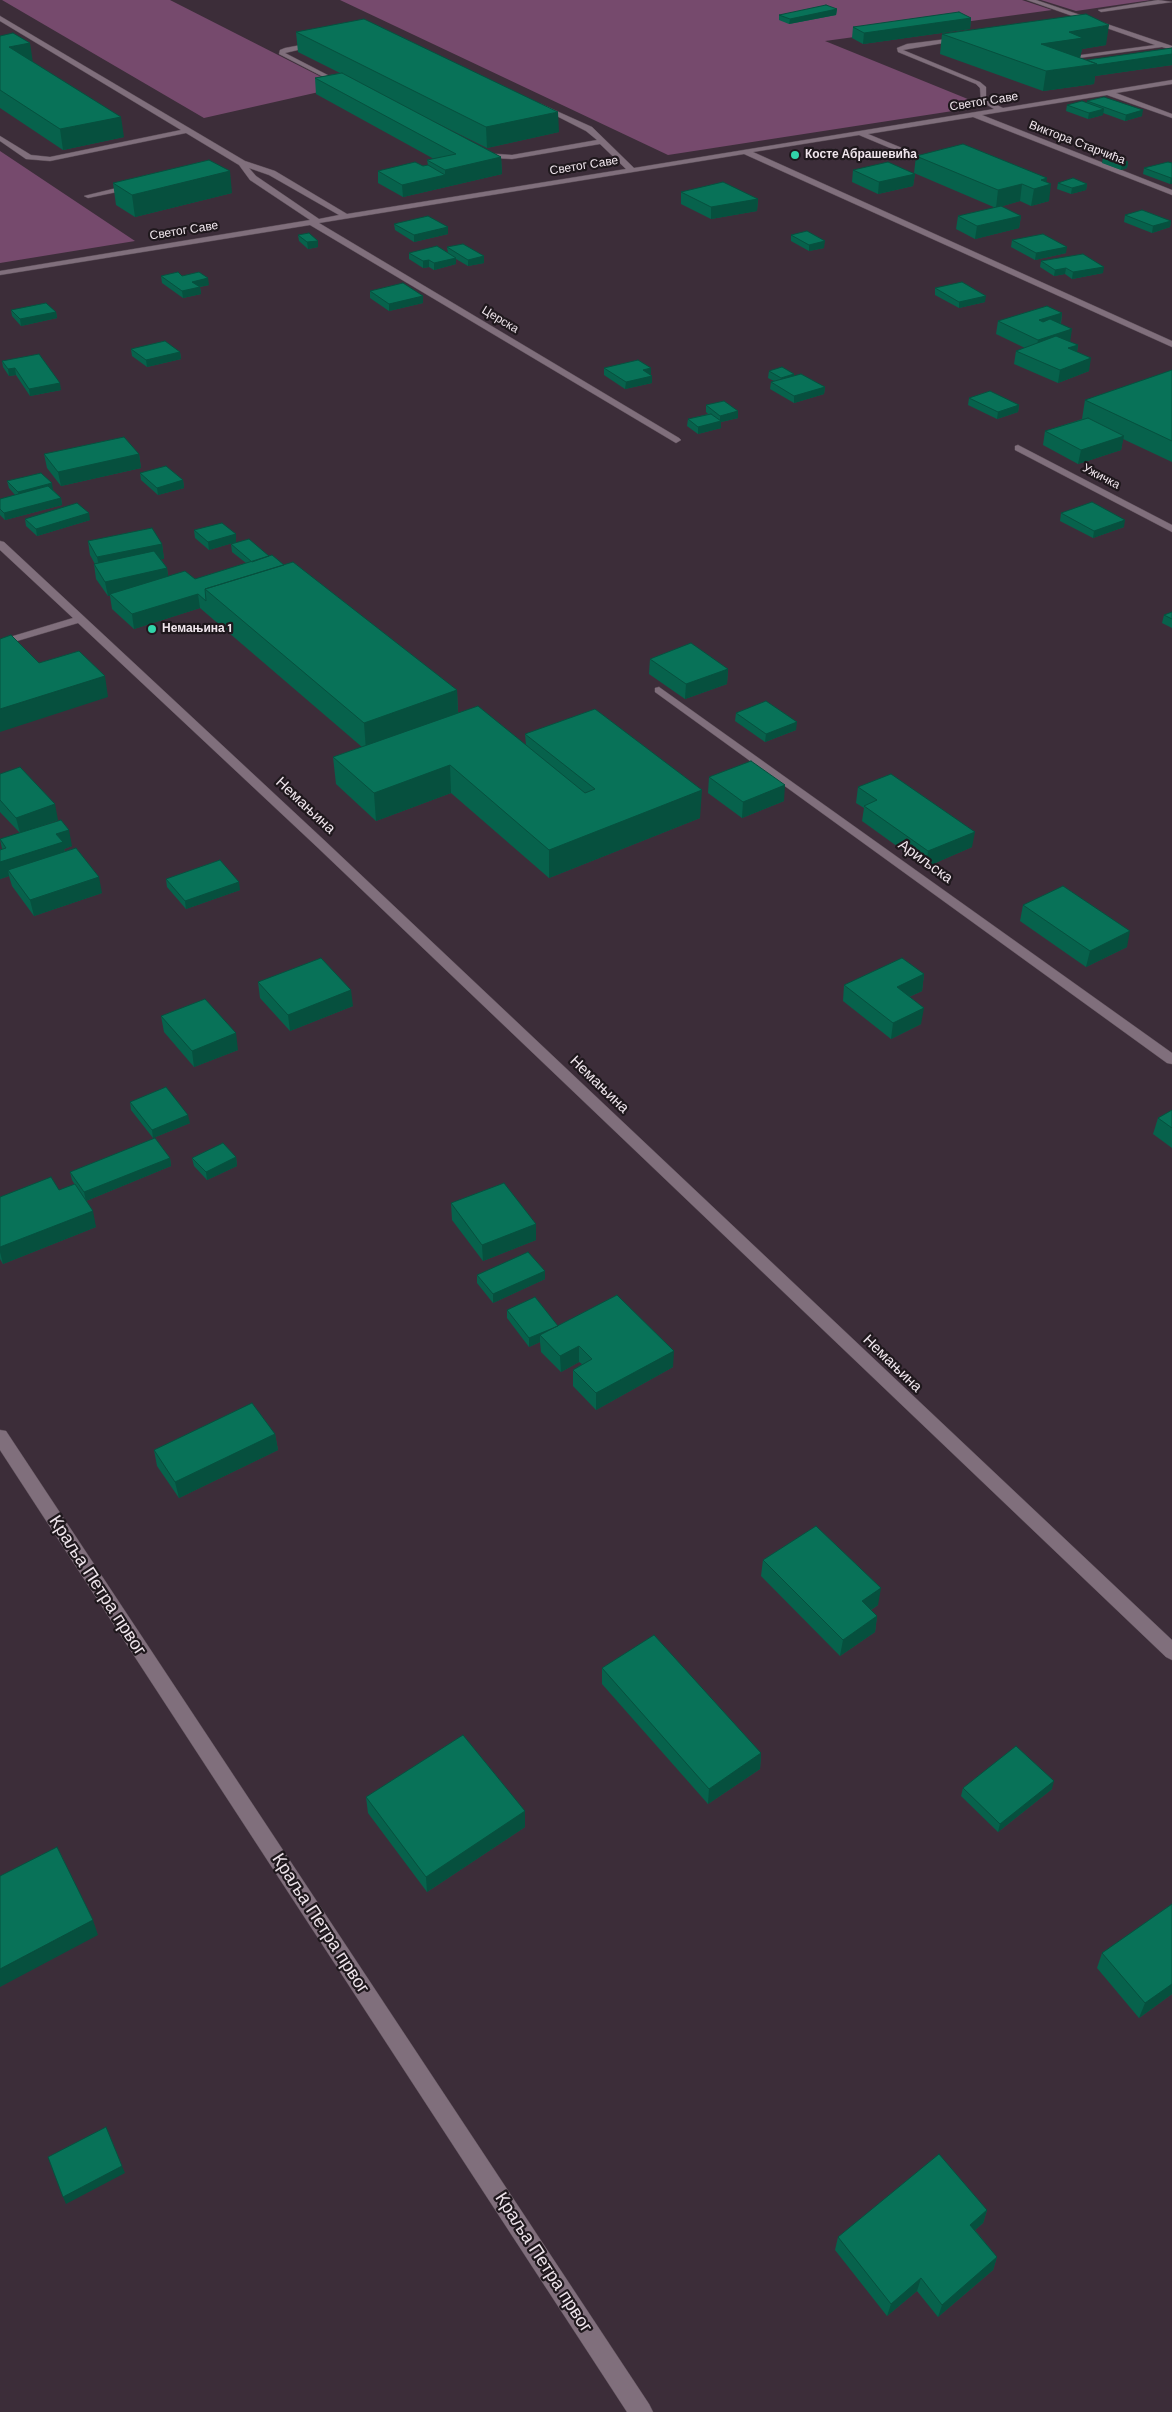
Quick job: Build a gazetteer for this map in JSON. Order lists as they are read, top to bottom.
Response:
{
  "streets": {
    "street": [
      "Светог Саве",
      "Виктора Старчића",
      "Церска",
      "Ужичка",
      "Немањина",
      "Ариљска",
      "Краља Петра првог"
    ]
  },
  "crossings": [
    ["Светог Саве", "Виктора Старчића"],
    ["Светог Саве", "Церска"]
  ],
  "places": ["Косте Абрашевића", "Немањина 1"]
}
